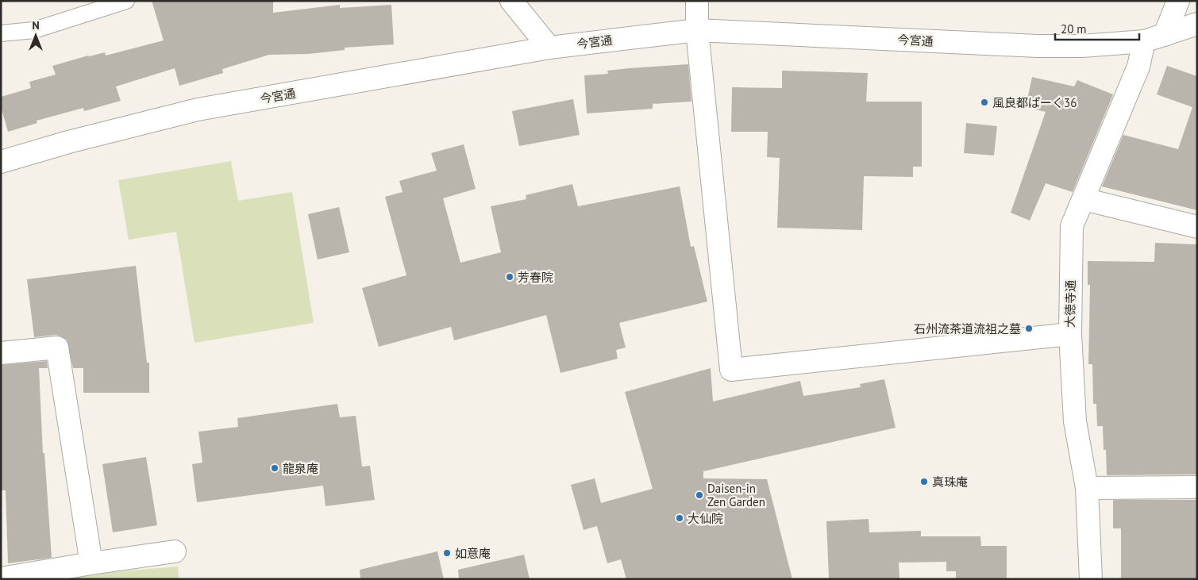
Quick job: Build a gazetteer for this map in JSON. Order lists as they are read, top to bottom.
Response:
{
  "streets": {
    "street": ["今宮通", "大徳寺通"]
  },
  "crossings": [
    ["今宮通", "大徳寺通"]
  ],
  "places": [
    "風良都ぱーく36",
    "芳春院",
    "石州流茶道流祖之墓",
    "龍泉庵",
    "真珠庵",
    "Daisen-in Zen Garden",
    "大仙院",
    "如意庵"
  ],
  "scale_bar": "20 m",
  "north": "top"
}
